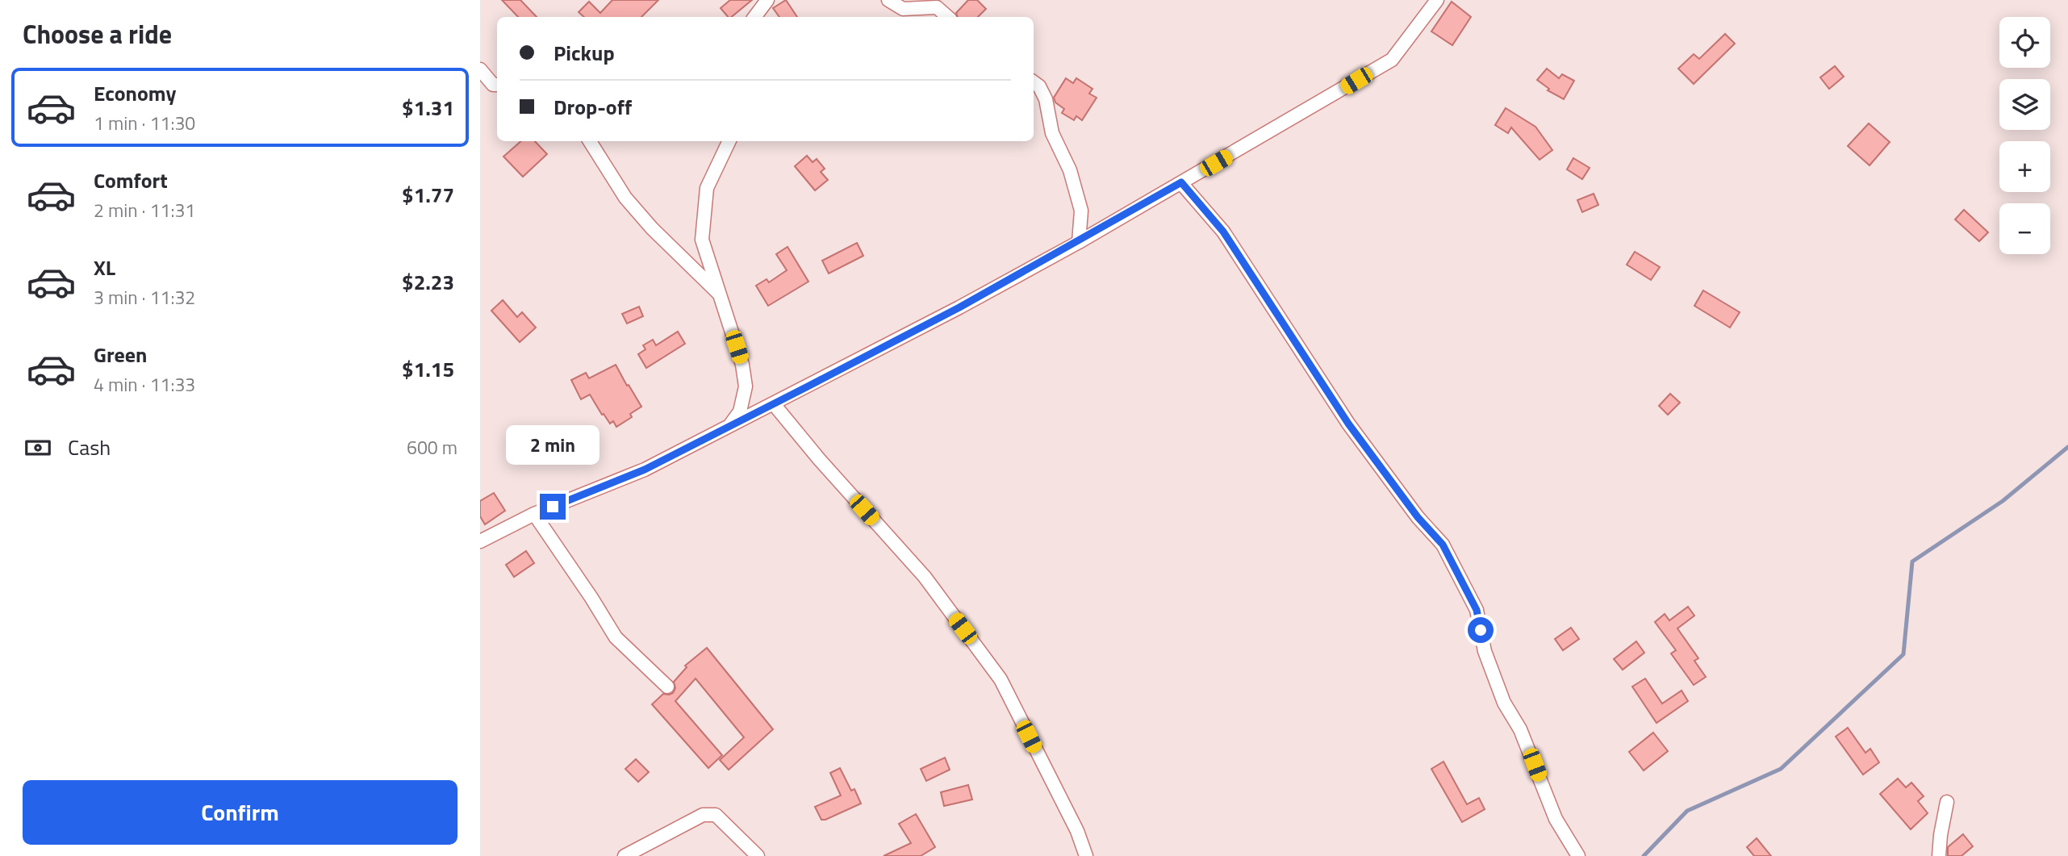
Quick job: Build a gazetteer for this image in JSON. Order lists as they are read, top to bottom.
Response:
{
  "page": {
    "heading": "Choose a ride",
    "map_buttons": ["+", "−"],
    "banner": ["Pickup", "Drop-off"],
    "list": [
      {
        "name": "Economy",
        "note": "1 min · 11:30",
        "value": "$1.31"
      },
      {
        "name": "Comfort",
        "note": "2 min · 11:31",
        "value": "$1.77"
      },
      {
        "name": "XL",
        "note": "3 min · 11:32",
        "value": "$2.23"
      },
      {
        "name": "Green",
        "note": "4 min · 11:33",
        "value": "$1.15"
      }
    ],
    "pay": ["Cash", "600 m"],
    "bubble": "2 min",
    "buttons": "Confirm"
  }
}
